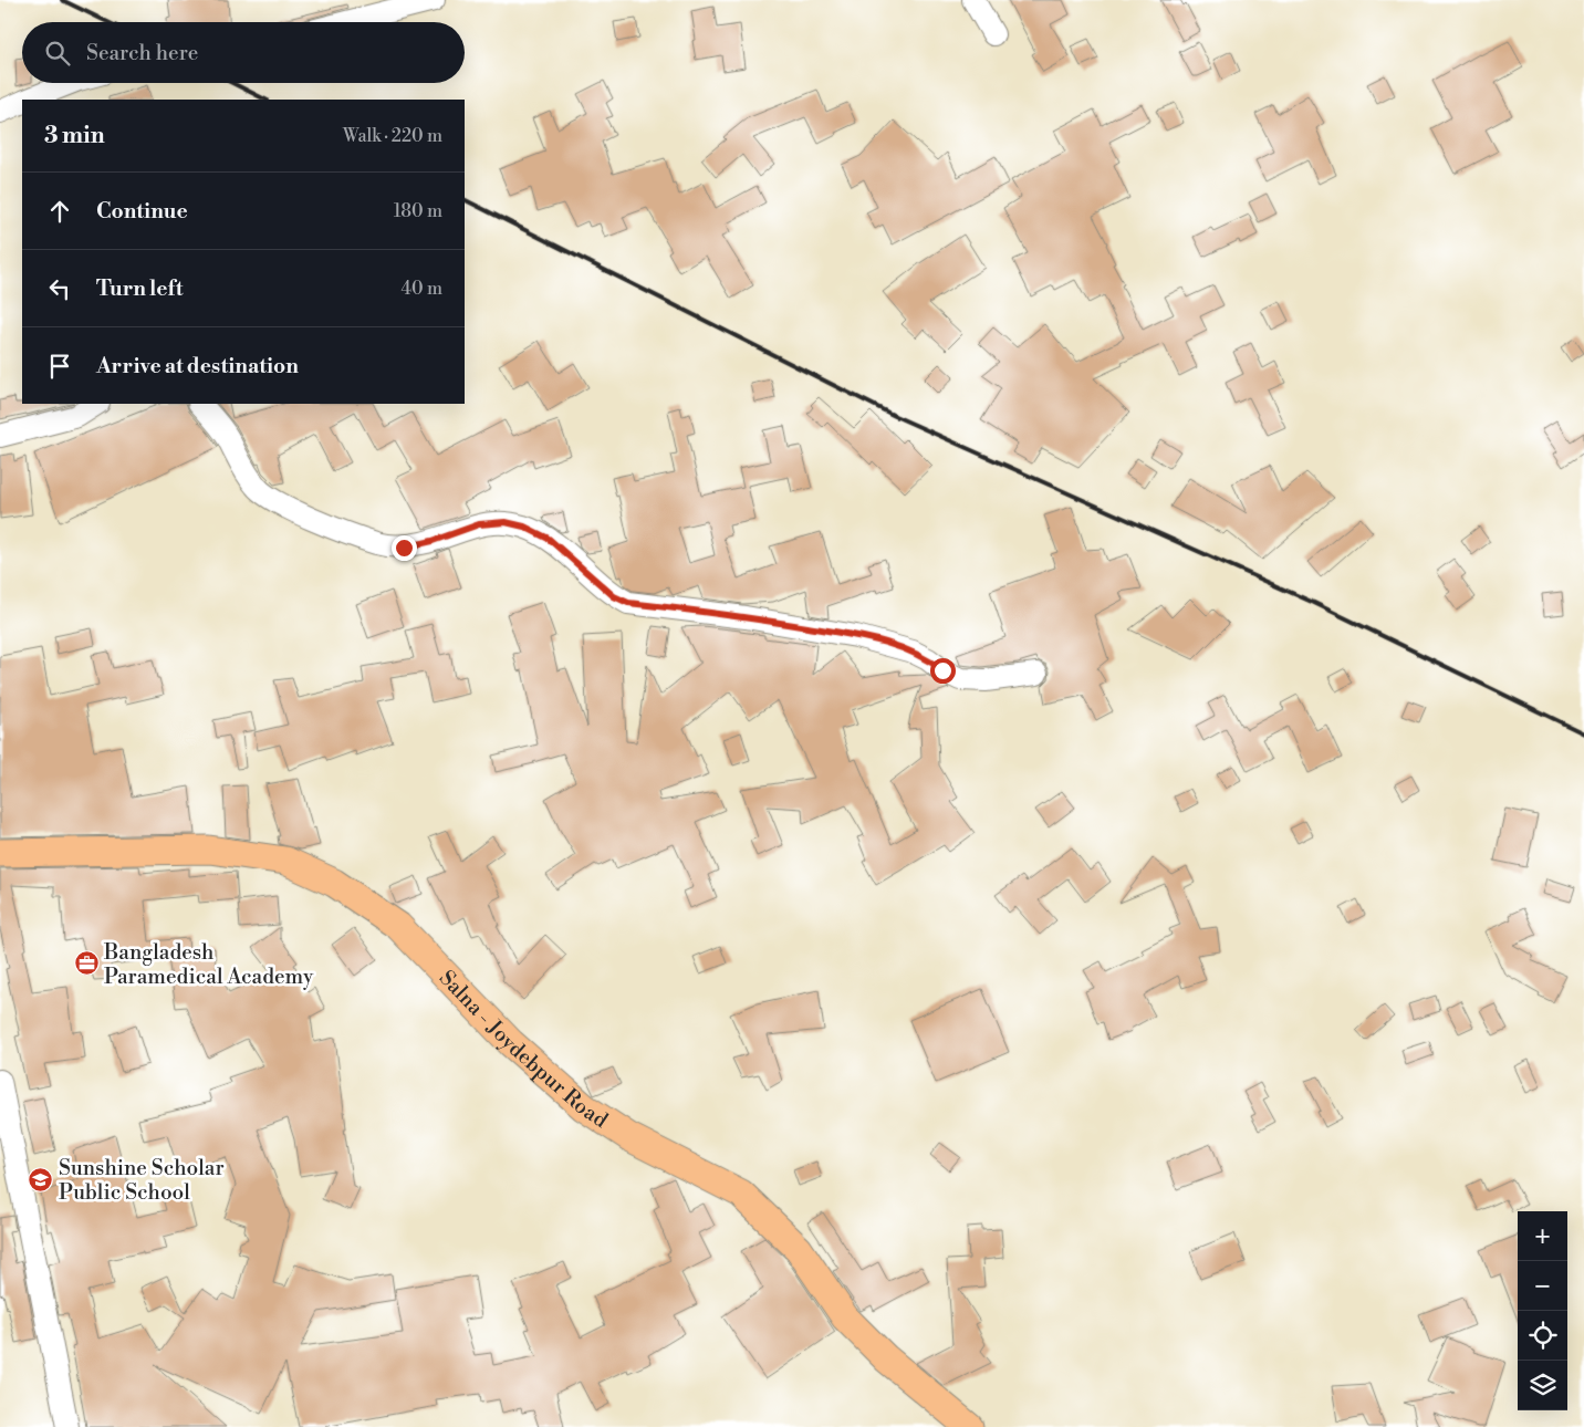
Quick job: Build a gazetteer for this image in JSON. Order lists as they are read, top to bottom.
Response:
{
  "streets": {
    "main road": ["Salna - Joydebpur Road"]
  },
  "places": {
    "office": ["Bangladesh Paramedical Academy"],
    "school or university": ["Sunshine Scholar Public School"]
  },
  "page": {
    "search": "Search here",
    "heading": ["3 min", "Walk · 220 m"],
    "list": [
      ["Continue", "180 m"],
      ["Turn left", "40 m"],
      "Arrive at destination"
    ],
    "map_buttons": ["+", "−"]
  }
}
